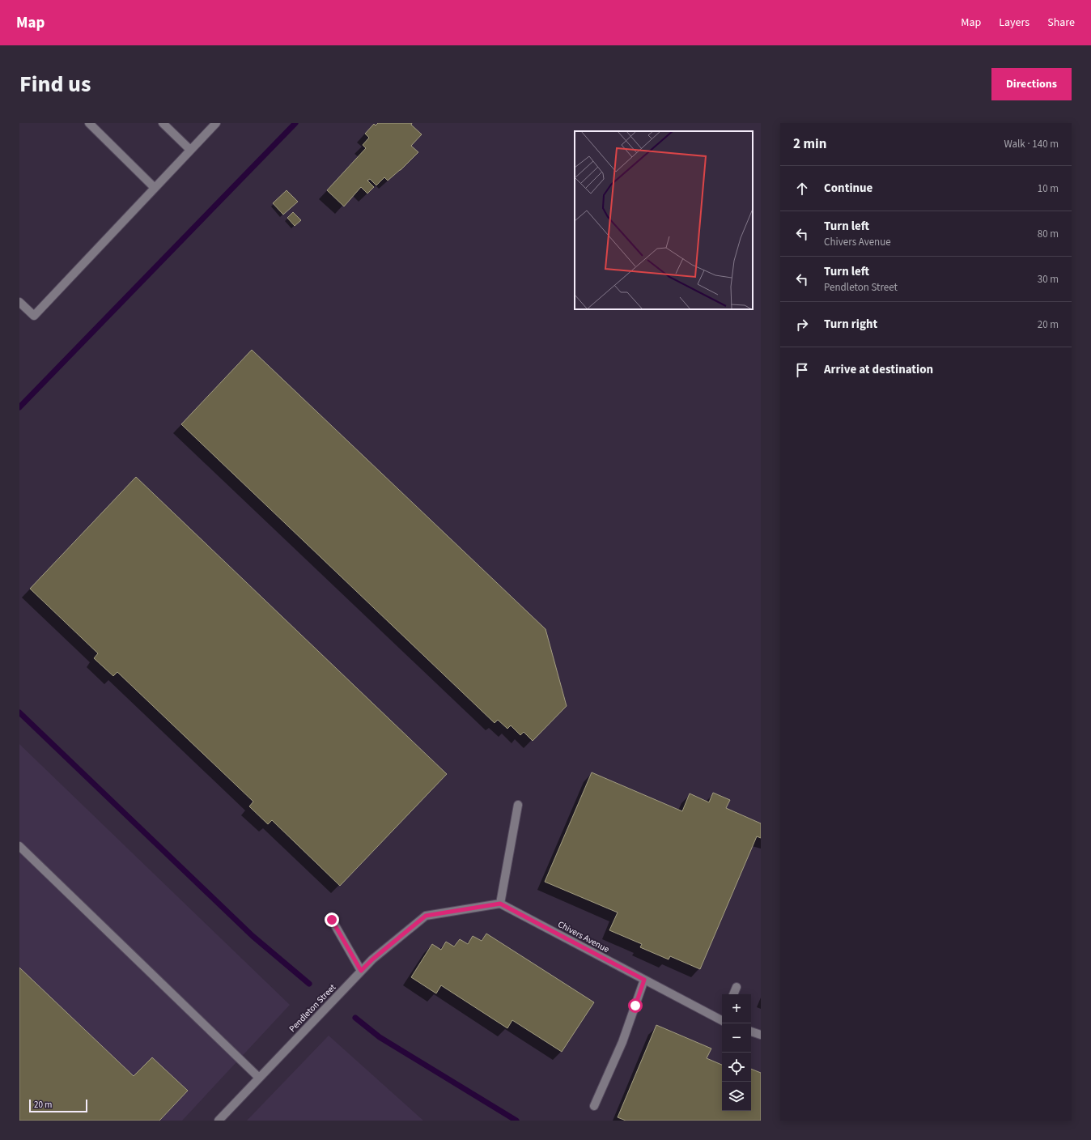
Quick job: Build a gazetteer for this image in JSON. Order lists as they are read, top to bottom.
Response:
{
  "streets": {
    "street": ["Chivers Avenue", "Pendleton Street"]
  },
  "crossings": [
    ["Chivers Avenue", "Pendleton Street"]
  ],
  "scale_bar": "20 m",
  "page": {
    "header": "Map",
    "nav": ["Map", "Layers", "Share"],
    "title": "Find us",
    "buttons": "Directions",
    "heading": ["2 min", "Walk · 140 m"],
    "list": [
      ["Continue", "10 m"],
      ["Turn left", "Chivers Avenue", "80 m"],
      ["Turn left", "Pendleton Street", "30 m"],
      ["Turn right", "20 m"],
      "Arrive at destination"
    ],
    "map_buttons": ["+", "−"],
    "scale": "20 m"
  }
}
